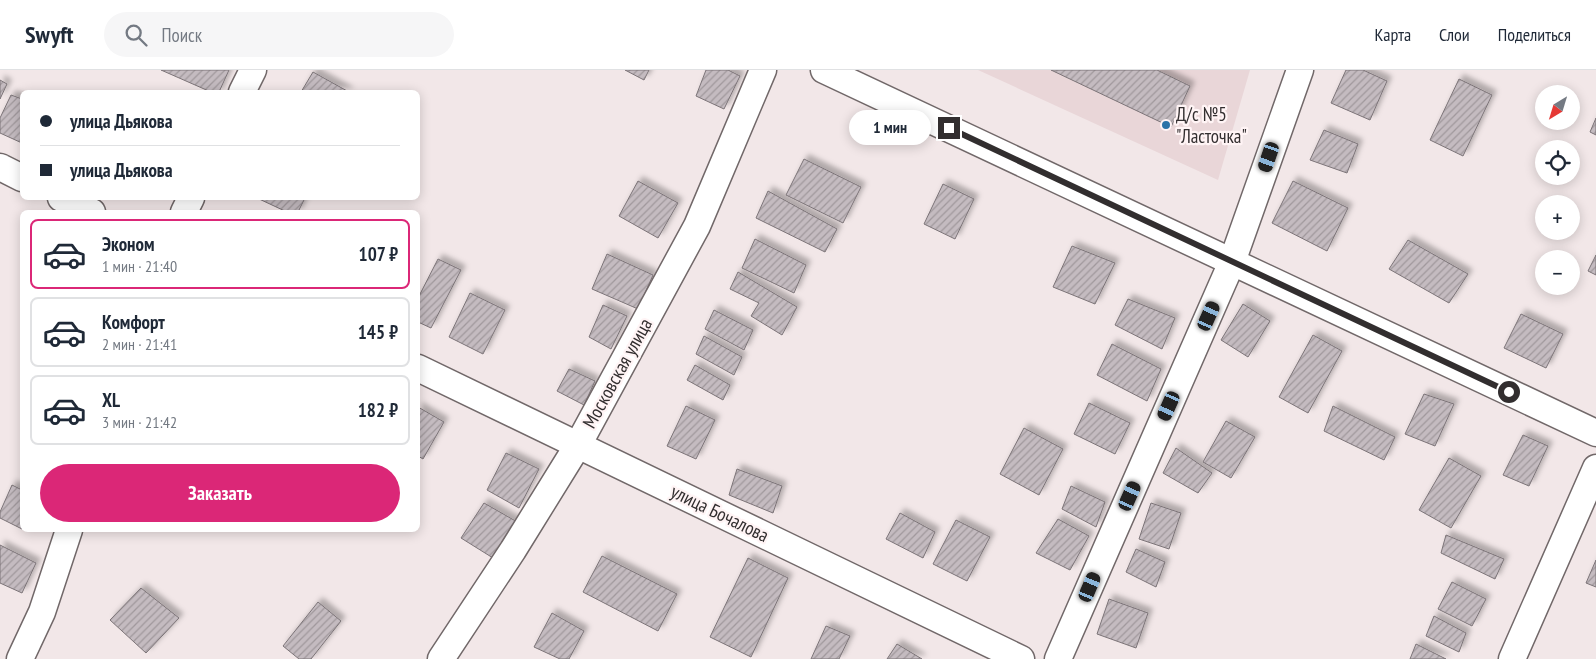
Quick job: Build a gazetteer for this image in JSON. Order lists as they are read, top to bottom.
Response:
{
  "streets": {
    "street": ["Московская улица", "улица Бочалова"]
  },
  "crossings": [
    ["Московская улица", "улица Бочалова"]
  ],
  "places": ["Д/с №5 \"Ласточка\""],
  "north": "bottom left",
  "page": {
    "header": "Swyft",
    "search": "Поиск",
    "nav": ["Карта", "Слои", "Поделиться"],
    "map_buttons": ["+", "−"],
    "banner": ["улица Дьякова", "улица Дьякова"],
    "bubble": "1 мин",
    "list": [
      {
        "name": "Эконом",
        "note": "1 мин · 21:40",
        "value": "107 ₽"
      },
      {
        "name": "Комфорт",
        "note": "2 мин · 21:41",
        "value": "145 ₽"
      },
      {
        "name": "XL",
        "note": "3 мин · 21:42",
        "value": "182 ₽"
      }
    ],
    "buttons": "Заказать"
  }
}
